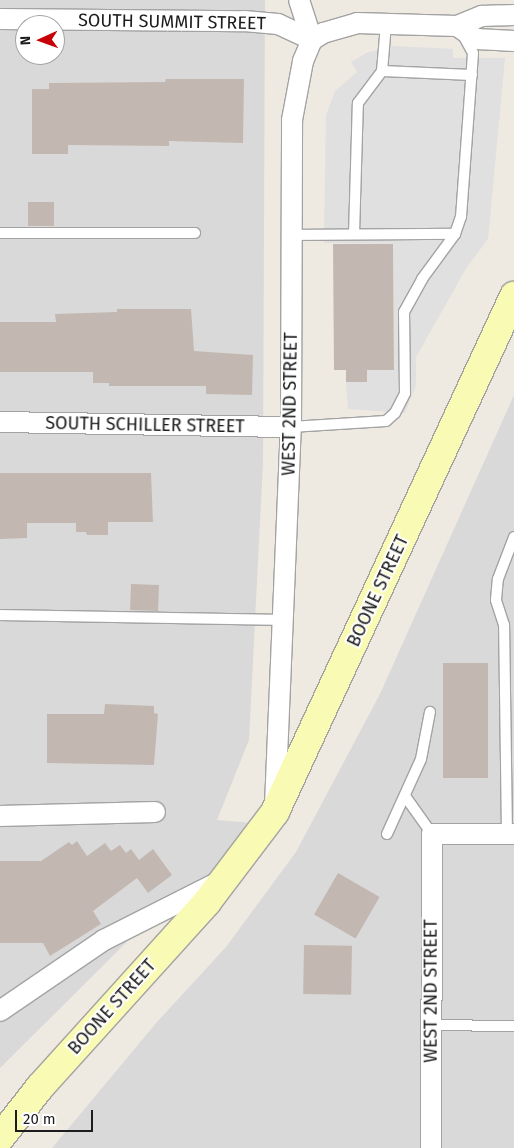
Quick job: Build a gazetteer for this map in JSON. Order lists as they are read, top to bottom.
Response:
{
  "streets": {
    "main road": ["BOONE STREET"],
    "street": ["SOUTH SUMMIT STREET", "WEST 2ND STREET", "SOUTH SCHILLER STREET"]
  },
  "crossings": [
    ["SOUTH SUMMIT STREET", "WEST 2ND STREET"],
    ["WEST 2ND STREET", "SOUTH SCHILLER STREET"],
    ["WEST 2ND STREET", "BOONE STREET"]
  ],
  "scale_bar": "20 m",
  "north": "left"
}
